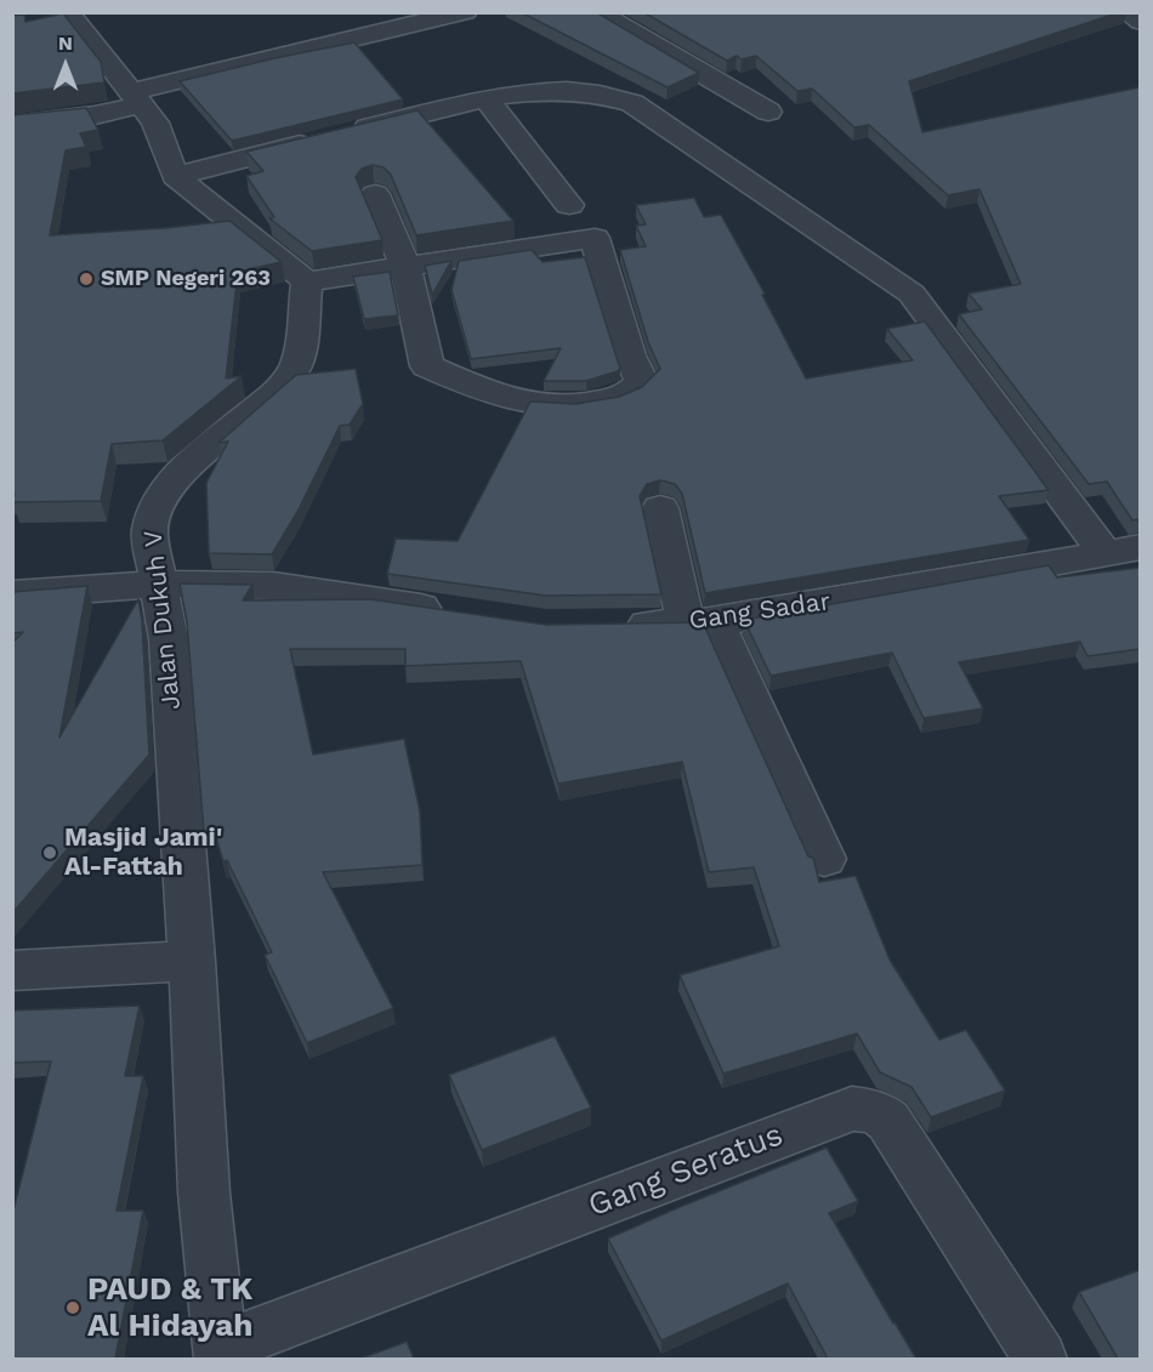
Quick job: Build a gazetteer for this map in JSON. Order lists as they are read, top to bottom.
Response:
{
  "streets": {
    "street": ["Gang Sadar", "Jalan Dukuh V", "Gang Seratus"]
  },
  "crossings": [
    ["Jalan Dukuh V", "Gang Seratus"]
  ],
  "places": ["SMP Negeri 263", "Masjid Jami' Al-Fattah", "PAUD & TK Al Hidayah"],
  "north": "top"
}
